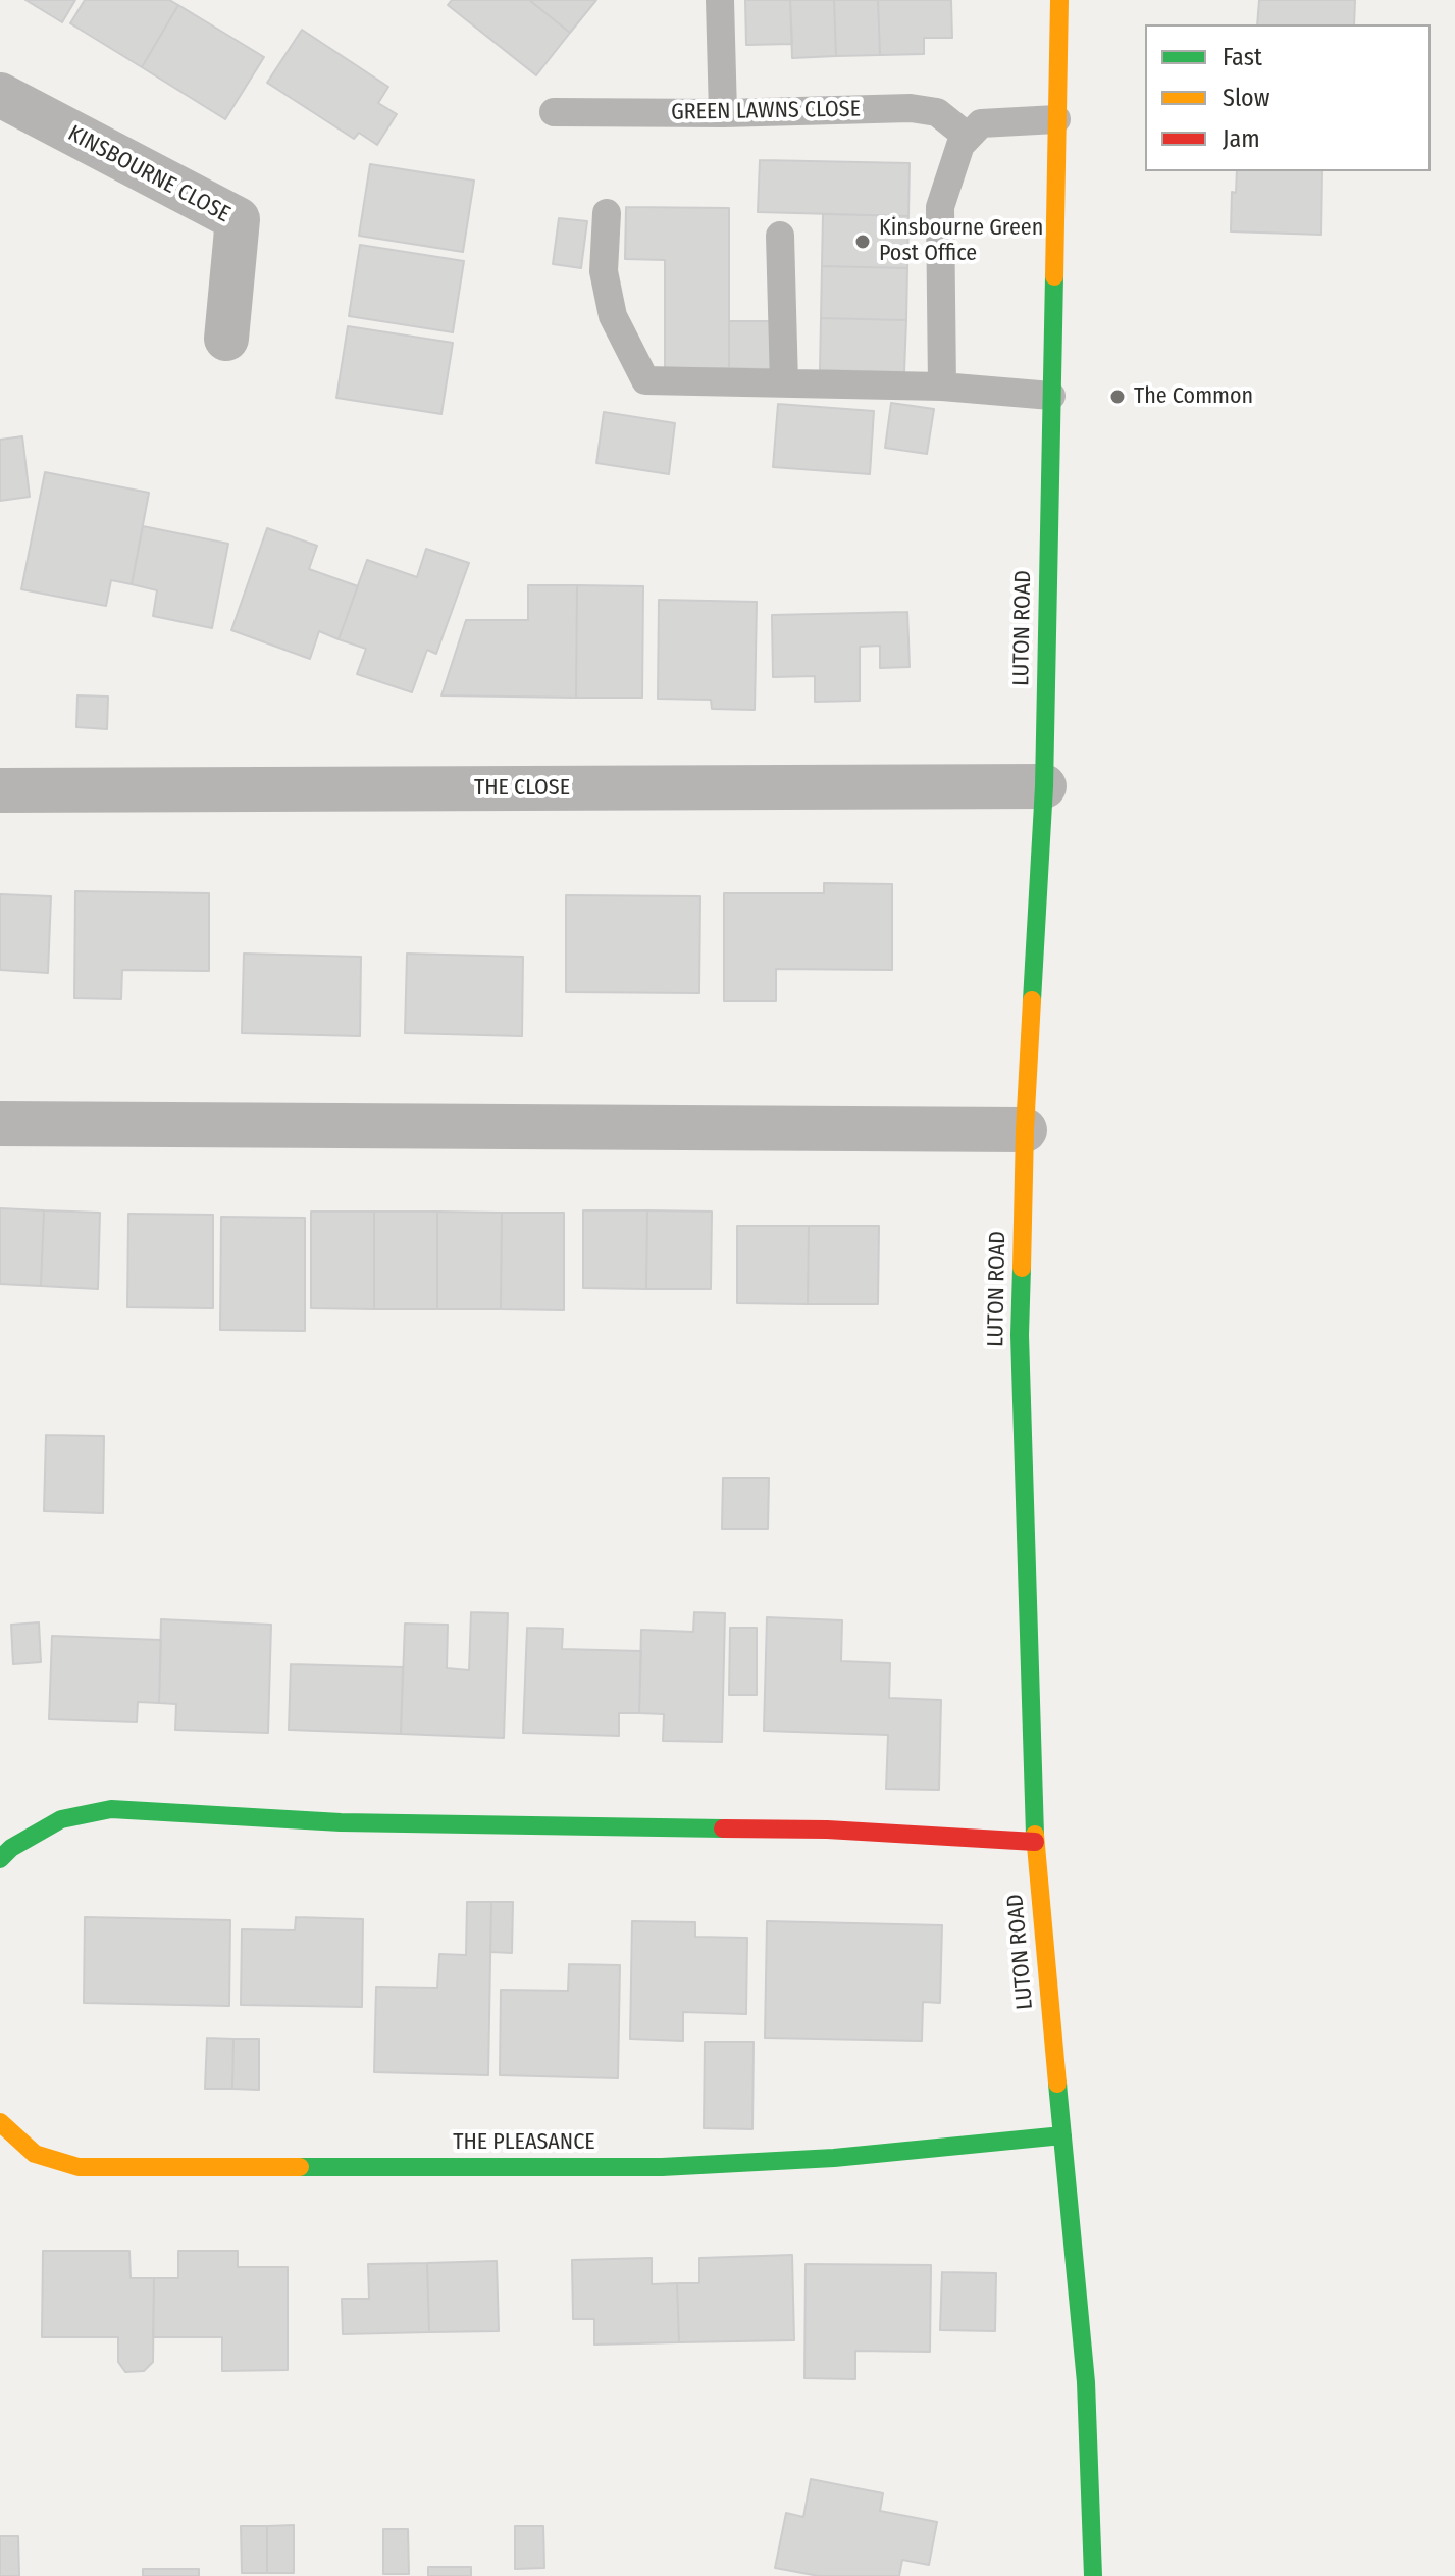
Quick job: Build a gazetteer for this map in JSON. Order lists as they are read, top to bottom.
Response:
{
  "streets": {
    "main road": ["LUTON ROAD", "THE PLEASANCE"],
    "street": ["KINSBOURNE CLOSE", "THE CLOSE"],
    "lane": ["GREEN LAWNS CLOSE"]
  },
  "crossings": [
    ["LUTON ROAD", "THE CLOSE"],
    ["LUTON ROAD", "THE PLEASANCE"]
  ],
  "places": ["Kinsbourne Green Post Office", "The Common"],
  "legend": ["Fast", "Slow", "Jam"]
}
